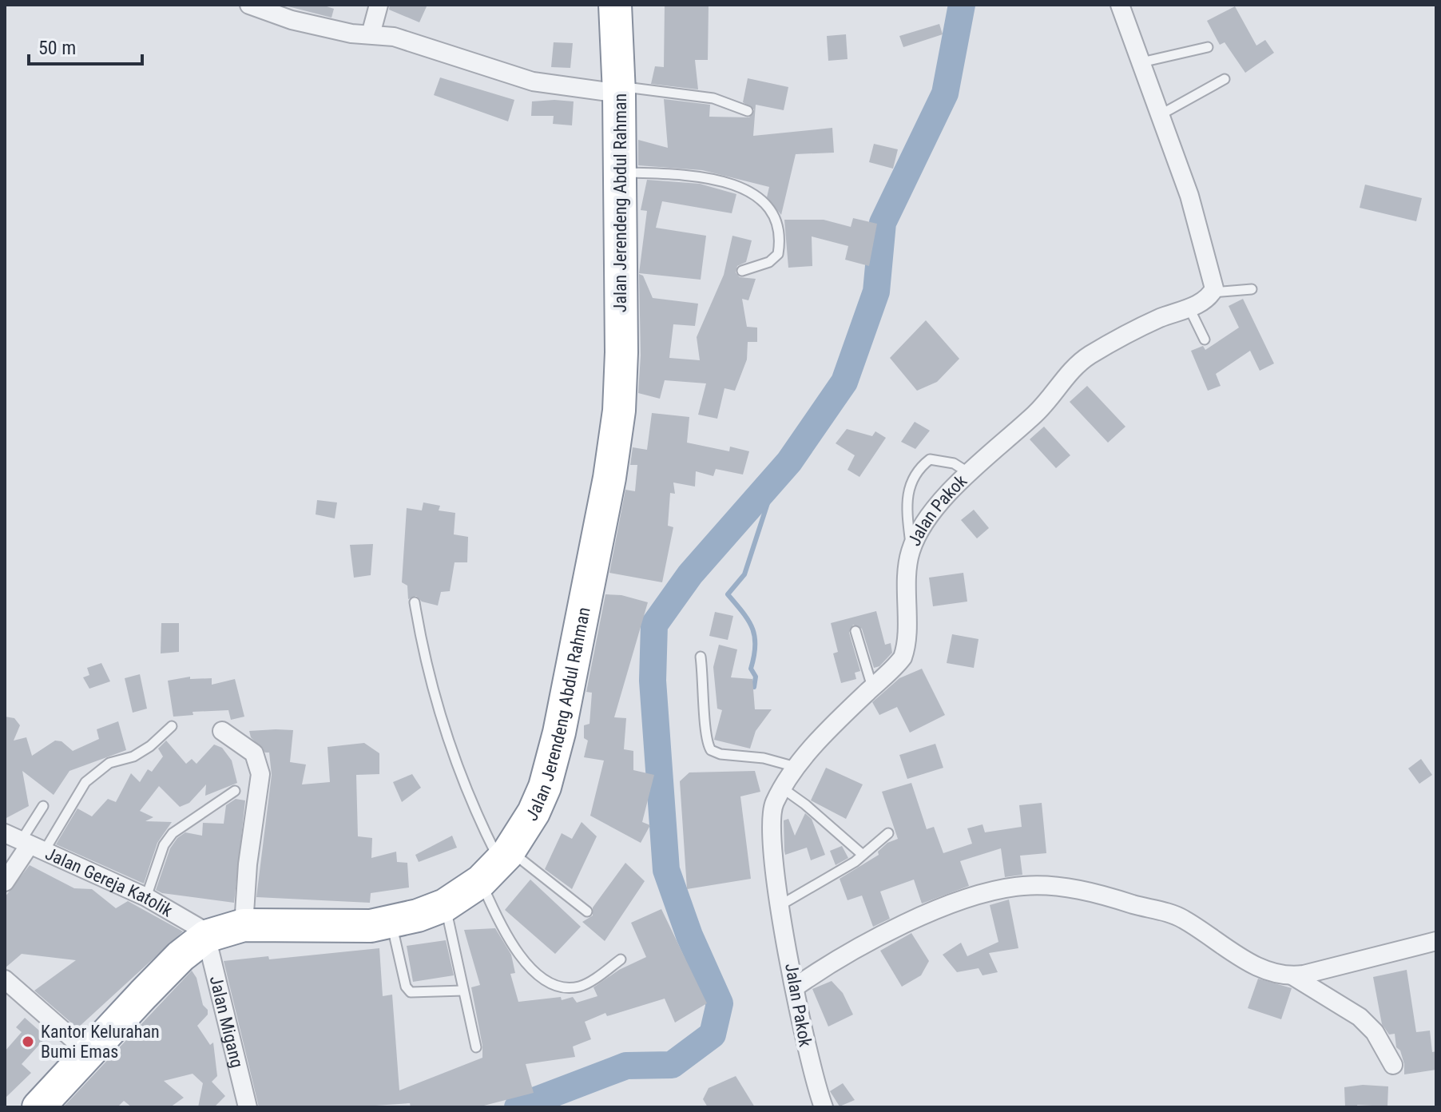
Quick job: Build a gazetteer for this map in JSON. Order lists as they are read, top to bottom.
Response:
{
  "streets": {
    "highway": ["Jalan Jerendeng Abdul Rahman"],
    "street": ["Jalan Pakok", "Jalan Gereja Katolik", "Jalan Migang"]
  },
  "crossings": [
    ["Jalan Jerendeng Abdul Rahman", "Jalan Gereja Katolik"],
    ["Jalan Jerendeng Abdul Rahman", "Jalan Migang"],
    ["Jalan Gereja Katolik", "Jalan Migang"]
  ],
  "places": ["Kantor Kelurahan Bumi Emas"],
  "scale_bar": "50 m"
}
